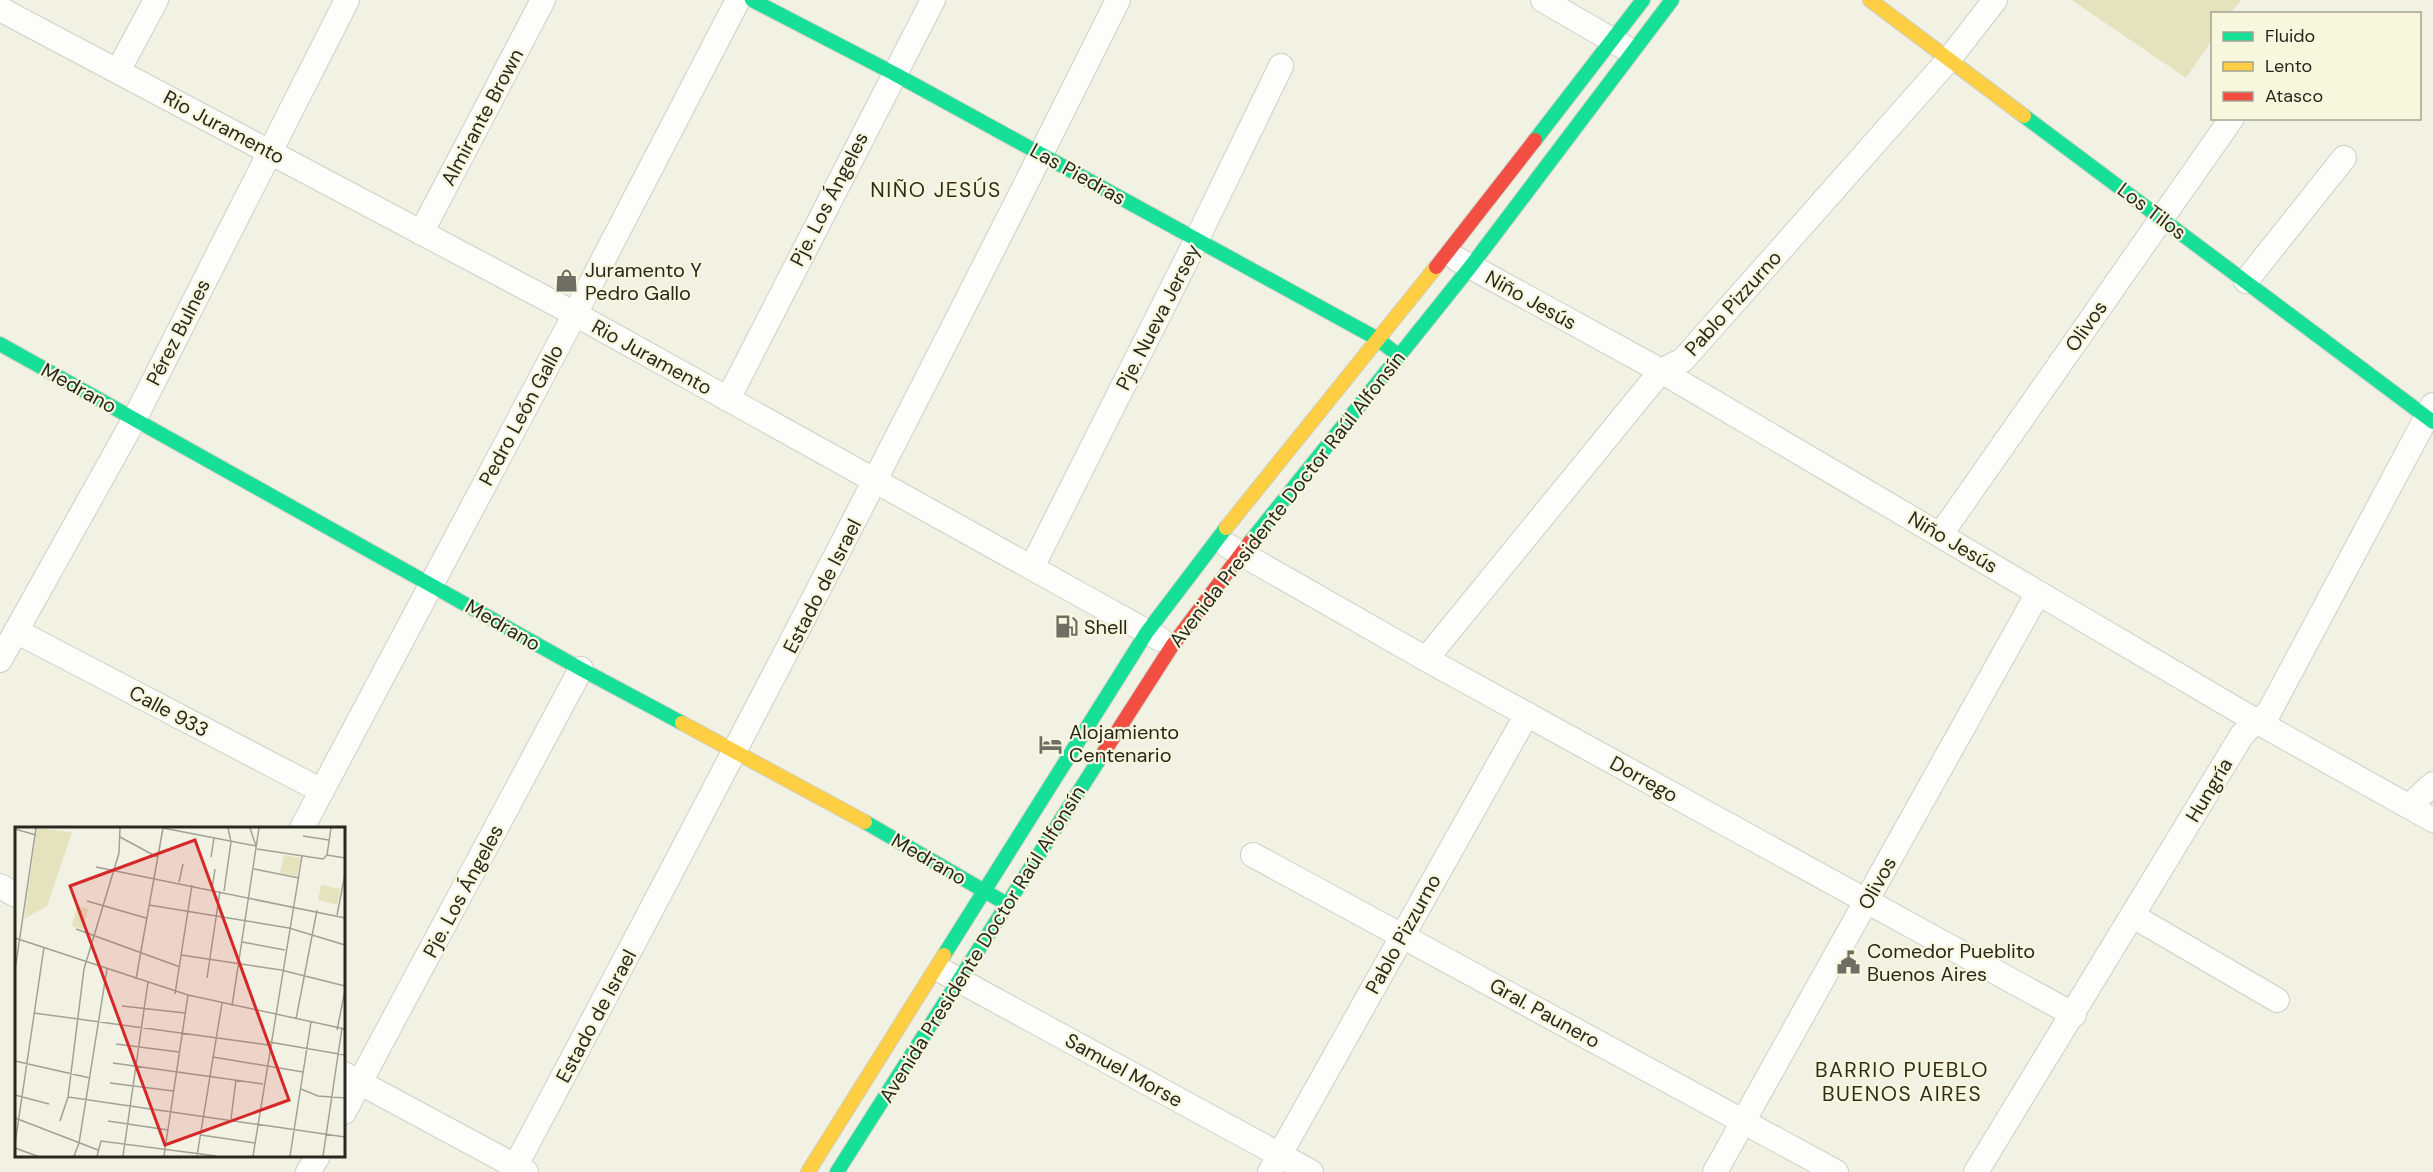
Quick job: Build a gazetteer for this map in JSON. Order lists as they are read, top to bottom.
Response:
{
  "streets": {
    "main road": [
      "Las Piedras",
      "Los Tilos",
      "Medrano",
      "Avenida Presidente Doctor Raúl Alfonsín"
    ],
    "street": [
      "Almirante Brown",
      "Rio Juramento",
      "Pje. Los Ángeles",
      "Niño Jesús",
      "Pablo Pizzurno",
      "Pje. Nueva Jersey",
      "Olivos",
      "Pérez Bulnes",
      "Pedro León Gallo",
      "Estado de Israel",
      "Calle 933",
      "Dorrego",
      "Hungría",
      "Gral. Paunero",
      "Samuel Morse"
    ]
  },
  "crossings": [
    ["Almirante Brown", "Rio Juramento"],
    ["Rio Juramento", "Pje. Los Ángeles"],
    ["Rio Juramento", "Pje. Nueva Jersey"],
    ["Rio Juramento", "Pérez Bulnes"],
    ["Rio Juramento", "Pedro León Gallo"],
    ["Rio Juramento", "Avenida Presidente Doctor Raúl Alfonsín"],
    ["Rio Juramento", "Estado de Israel"],
    ["Las Piedras", "Pje. Los Ángeles"],
    ["Las Piedras", "Pje. Nueva Jersey"],
    ["Las Piedras", "Avenida Presidente Doctor Raúl Alfonsín"],
    ["Las Piedras", "Estado de Israel"],
    ["Pje. Los Ángeles", "Medrano"],
    ["Los Tilos", "Pablo Pizzurno"],
    ["Los Tilos", "Olivos"],
    ["Los Tilos", "Hungría"],
    ["Niño Jesús", "Pablo Pizzurno"],
    ["Niño Jesús", "Olivos"],
    ["Niño Jesús", "Avenida Presidente Doctor Raúl Alfonsín"],
    ["Niño Jesús", "Hungría"],
    ["Pablo Pizzurno", "Dorrego"],
    ["Pablo Pizzurno", "Gral. Paunero"],
    ["Pablo Pizzurno", "Samuel Morse"],
    ["Olivos", "Dorrego"],
    ["Olivos", "Gral. Paunero"],
    ["Pérez Bulnes", "Medrano"],
    ["Pérez Bulnes", "Calle 933"],
    ["Medrano", "Pedro León Gallo"],
    ["Medrano", "Avenida Presidente Doctor Raúl Alfonsín"],
    ["Medrano", "Estado de Israel"],
    ["Pedro León Gallo", "Calle 933"],
    ["Avenida Presidente Doctor Raúl Alfonsín", "Dorrego"],
    ["Avenida Presidente Doctor Raúl Alfonsín", "Samuel Morse"],
    ["Dorrego", "Hungría"]
  ],
  "districts": ["NIÑO JESÚS", "BARRIO PUEBLO BUENOS AIRES"],
  "places": {
    "shop": ["Juramento Y Pedro Gallo"],
    "fuel station": ["Shell"],
    "hotel": ["Alojamiento Centenario"],
    "public building": ["Comedor Pueblito Buenos Aires"]
  },
  "legend": ["Fluido", "Lento", "Atasco"]
}
